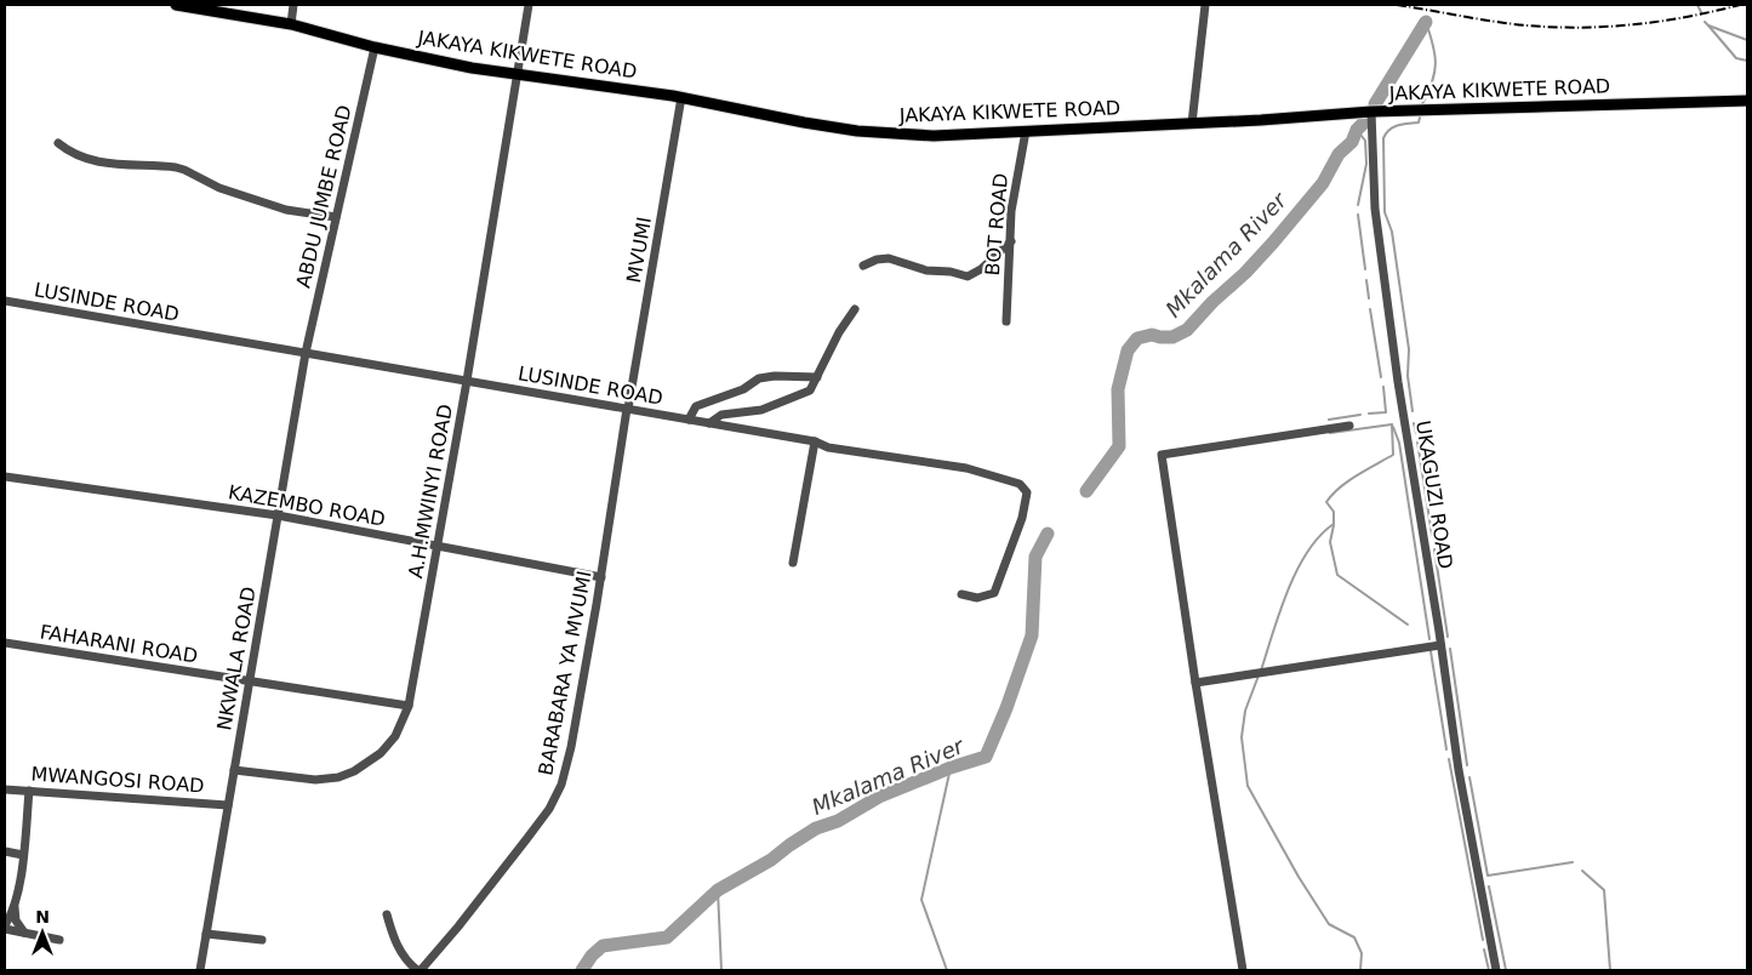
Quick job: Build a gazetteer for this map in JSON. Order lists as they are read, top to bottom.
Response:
{
  "streets": {
    "main road": ["JAKAYA KIKWETE ROAD"],
    "street": [
      "ABDU JUMBE ROAD",
      "BOT ROAD",
      "MVUMI",
      "LUSINDE ROAD",
      "A.H.MWINYI ROAD",
      "UKAGUZI ROAD",
      "KAZEMBO ROAD",
      "FAHARANI ROAD",
      "NKWALA ROAD",
      "BARABARA YA MVUMI",
      "MWANGOSI ROAD"
    ]
  },
  "crossings": [
    ["JAKAYA KIKWETE ROAD", "ABDU JUMBE ROAD"],
    ["JAKAYA KIKWETE ROAD", "BOT ROAD"],
    ["JAKAYA KIKWETE ROAD", "MVUMI"],
    ["JAKAYA KIKWETE ROAD", "A.H.MWINYI ROAD"],
    ["JAKAYA KIKWETE ROAD", "UKAGUZI ROAD"],
    ["ABDU JUMBE ROAD", "LUSINDE ROAD"],
    ["ABDU JUMBE ROAD", "NKWALA ROAD"],
    ["MVUMI", "LUSINDE ROAD"],
    ["MVUMI", "BARABARA YA MVUMI"],
    ["LUSINDE ROAD", "A.H.MWINYI ROAD"],
    ["LUSINDE ROAD", "NKWALA ROAD"],
    ["LUSINDE ROAD", "BARABARA YA MVUMI"],
    ["A.H.MWINYI ROAD", "KAZEMBO ROAD"],
    ["A.H.MWINYI ROAD", "FAHARANI ROAD"],
    ["A.H.MWINYI ROAD", "NKWALA ROAD"],
    ["KAZEMBO ROAD", "NKWALA ROAD"],
    ["KAZEMBO ROAD", "BARABARA YA MVUMI"],
    ["FAHARANI ROAD", "NKWALA ROAD"],
    ["NKWALA ROAD", "MWANGOSI ROAD"]
  ],
  "water": ["Mkalama River"],
  "north": "top"
}
